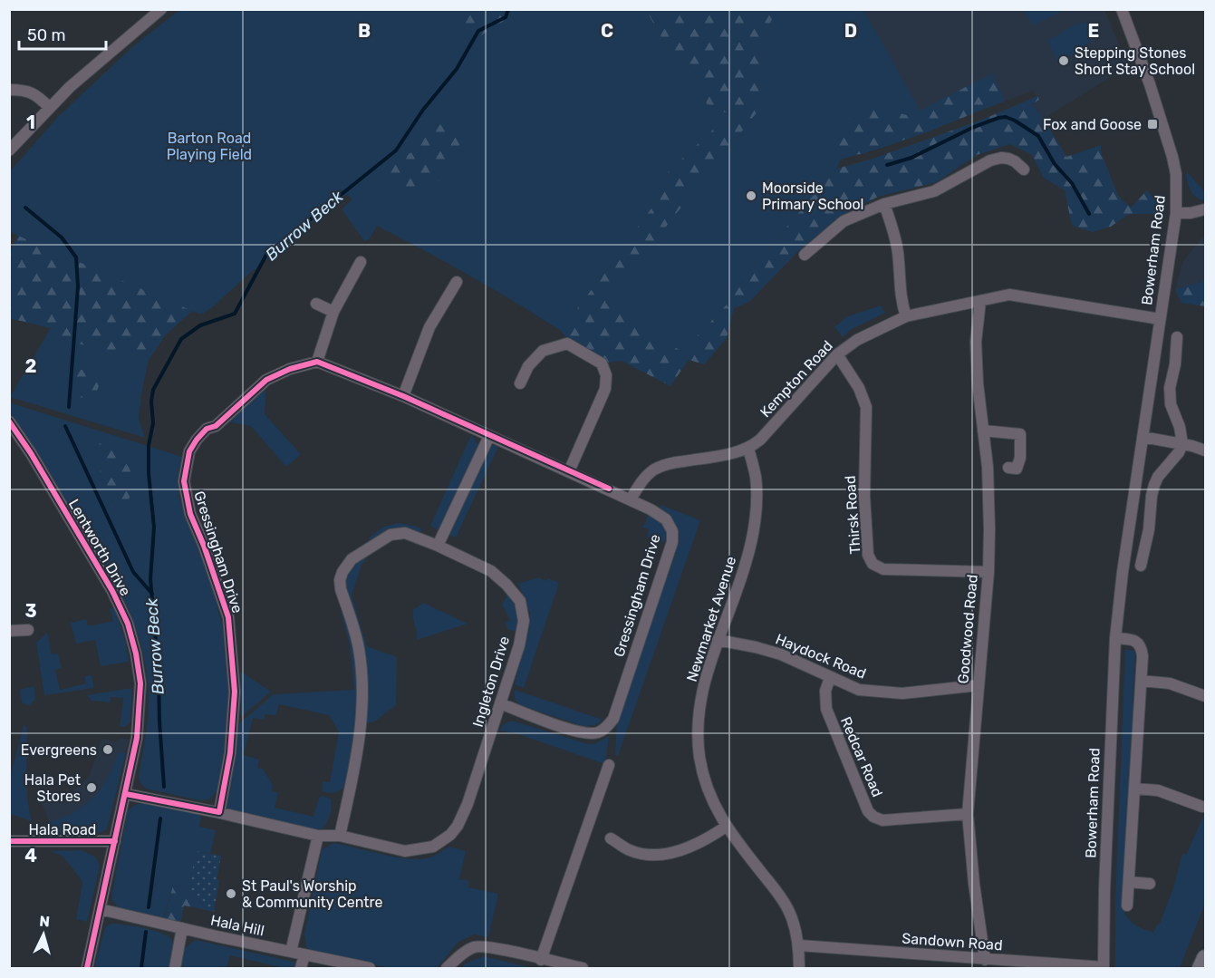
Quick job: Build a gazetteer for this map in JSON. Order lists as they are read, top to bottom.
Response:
{
  "streets": {
    "street": [
      "Bowerham Road",
      "Kempton Road",
      "Thirsk Road",
      "Lentworth Drive",
      "Gressingham Drive",
      "Newmarket Avenue",
      "Goodwood Road",
      "Haydock Road",
      "Ingleton Drive",
      "Redcar Road",
      "Hala Road",
      "Hala Hill",
      "Sandown Road"
    ]
  },
  "crossings": [
    ["Bowerham Road", "Kempton Road"],
    ["Bowerham Road", "Sandown Road"],
    ["Kempton Road", "Thirsk Road"],
    ["Kempton Road", "Gressingham Drive"],
    ["Kempton Road", "Newmarket Avenue"],
    ["Kempton Road", "Goodwood Road"],
    ["Thirsk Road", "Goodwood Road"],
    ["Lentworth Drive", "Hala Road"],
    ["Lentworth Drive", "Hala Hill"],
    ["Gressingham Drive", "Ingleton Drive"],
    ["Newmarket Avenue", "Haydock Road"],
    ["Newmarket Avenue", "Sandown Road"],
    ["Goodwood Road", "Haydock Road"],
    ["Goodwood Road", "Redcar Road"],
    ["Goodwood Road", "Sandown Road"],
    ["Haydock Road", "Redcar Road"]
  ],
  "water": ["Burrow Beck"],
  "parks": ["Barton Road Playing Field"],
  "places": {
    "other": [
      "Stepping Stones Short Stay School",
      "Moorside Primary School",
      "Evergreens",
      "Hala Pet Stores",
      "St Paul's Worship & Community Centre"
    ],
    "transit": ["Fox and Goose"]
  },
  "scale_bar": "50 m",
  "north": "top",
  "grid": {
    "columns": [
      "B",
      "C",
      "D",
      "E"
    ],
    "rows": [
      "1",
      "2",
      "3",
      "4"
    ]
  }
}
